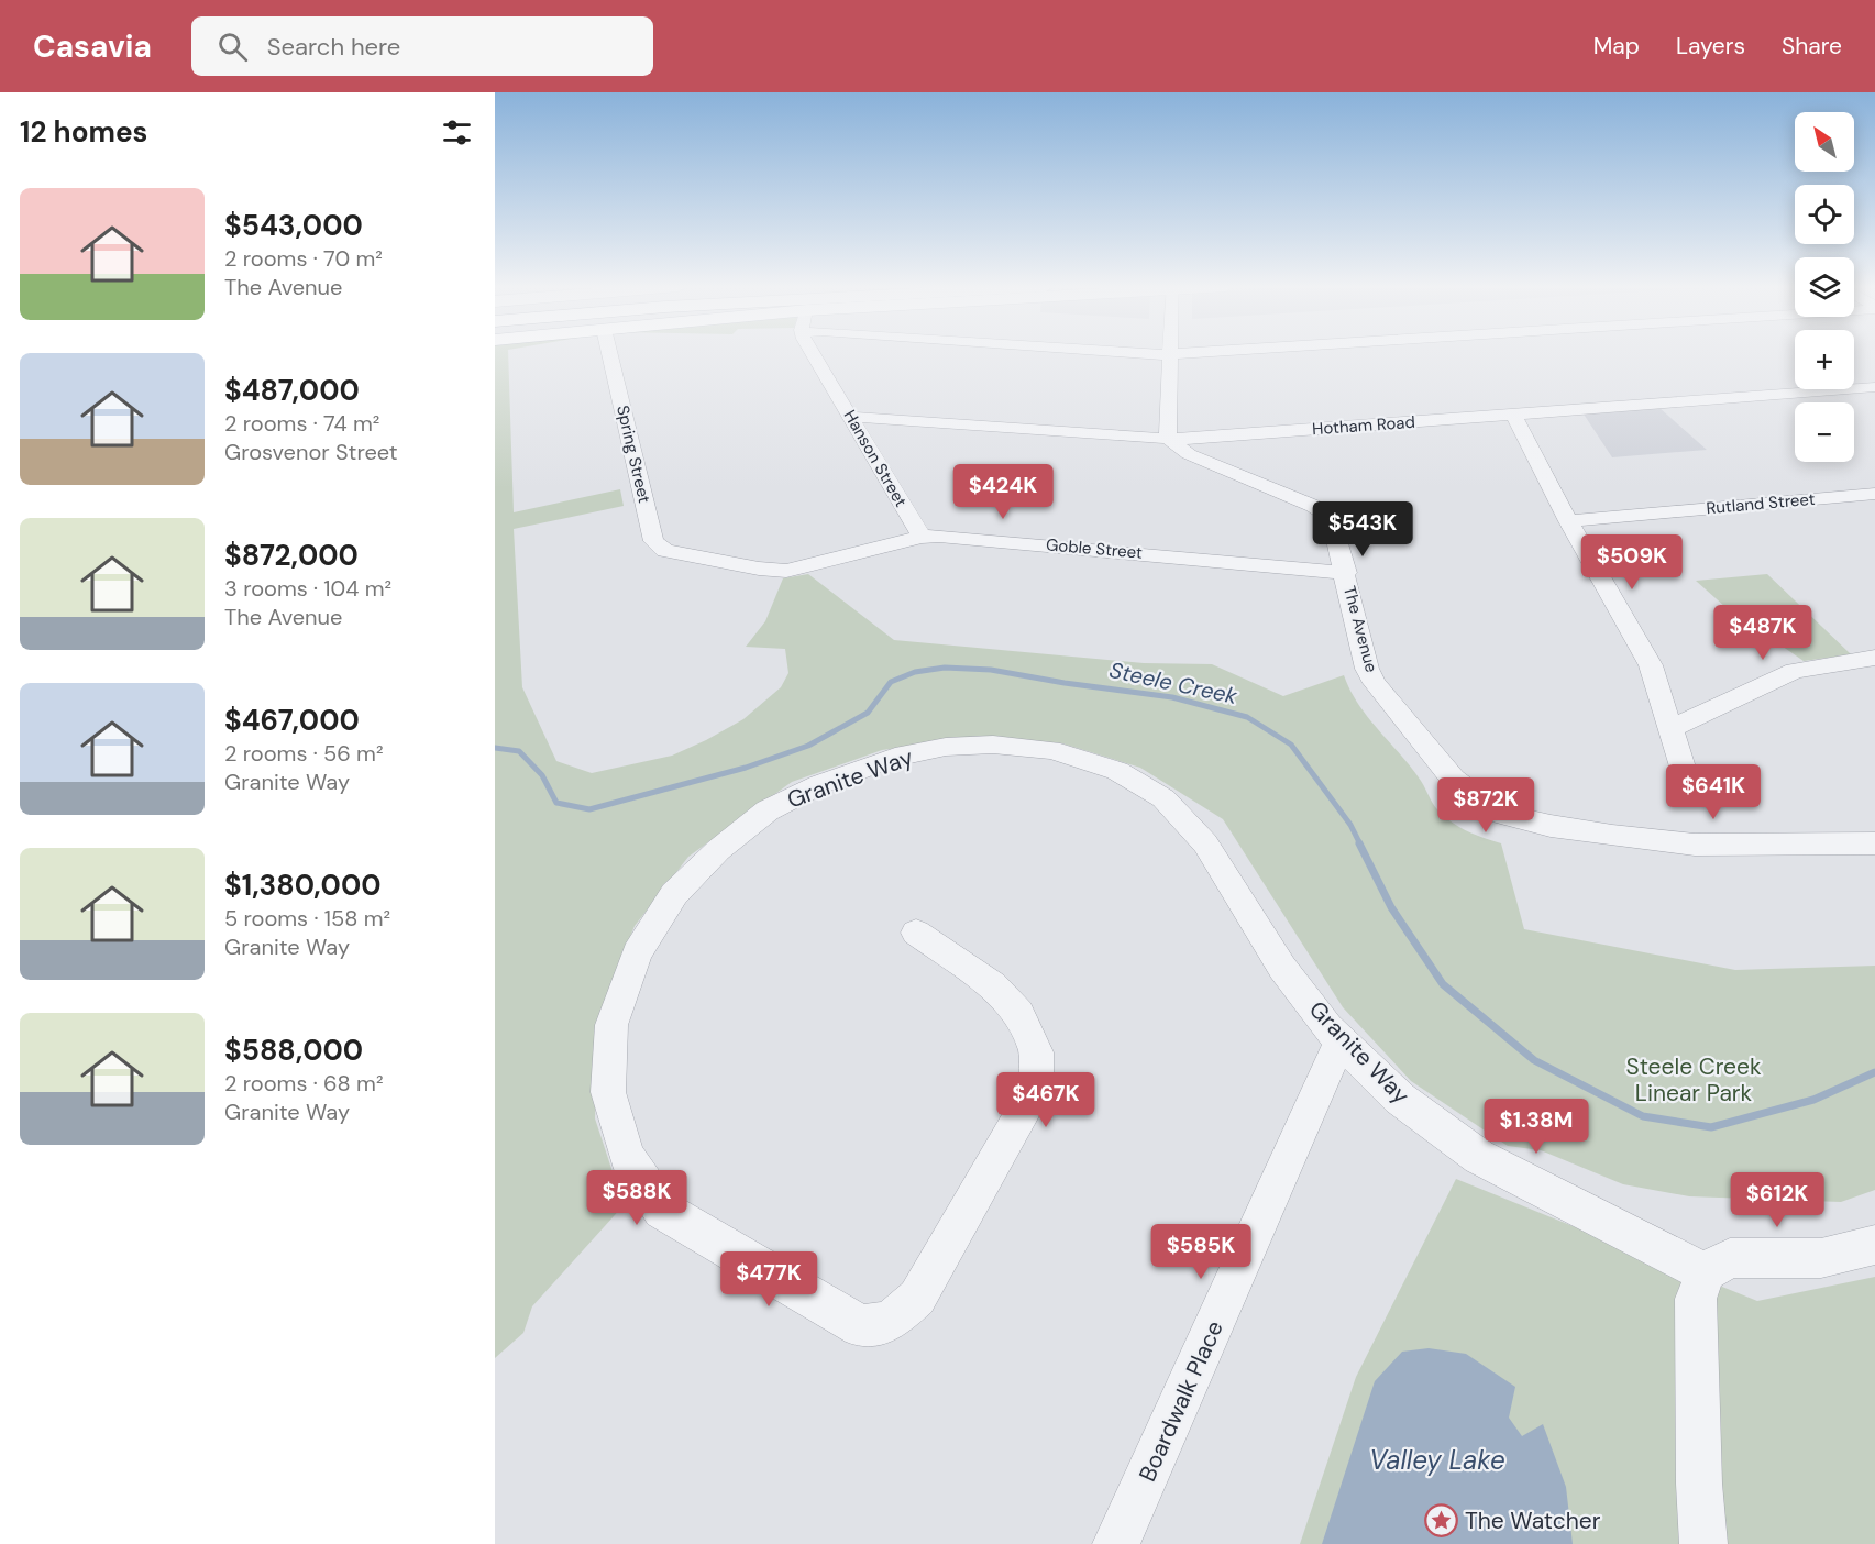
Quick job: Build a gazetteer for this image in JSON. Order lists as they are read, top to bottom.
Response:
{
  "streets": {
    "street": [
      "Hotham Road",
      "Spring Street",
      "Hanson Street",
      "Rutland Street",
      "Goble Street",
      "The Avenue",
      "Granite Way",
      "Boardwalk Place"
    ]
  },
  "crossings": [
    ["Hotham Road", "Hanson Street"],
    ["Hotham Road", "The Avenue"],
    ["Spring Street", "Goble Street"],
    ["Hanson Street", "Goble Street"],
    ["Goble Street", "The Avenue"],
    ["Granite Way", "Boardwalk Place"]
  ],
  "water": ["Steele Creek", "Valley Lake"],
  "parks": ["Steele Creek Linear Park"],
  "places": {
    "place": ["The Watcher"]
  },
  "north": "top left",
  "page": {
    "header": "Casavia",
    "search": "Search here",
    "nav": ["Map", "Layers", "Share"],
    "heading": "12 homes",
    "map_buttons": ["+", "−"],
    "list": [
      {
        "name": "$543,000",
        "note": "2 rooms · 70 m² · The Avenue"
      },
      {
        "name": "$487,000",
        "note": "2 rooms · 74 m² · Grosvenor Street"
      },
      {
        "name": "$872,000",
        "note": "3 rooms · 104 m² · The Avenue"
      },
      {
        "name": "$467,000",
        "note": "2 rooms · 56 m² · Granite Way"
      },
      {
        "name": "$1,380,000",
        "note": "5 rooms · 158 m² · Granite Way"
      },
      {
        "name": "$588,000",
        "note": "2 rooms · 68 m² · Granite Way"
      }
    ],
    "price": [
      "$424K",
      "$543K",
      "$509K",
      "$487K",
      "$641K",
      "$872K",
      "$467K",
      "$1.38M",
      "$588K",
      "$612K",
      "$585K",
      "$477K"
    ]
  }
}
